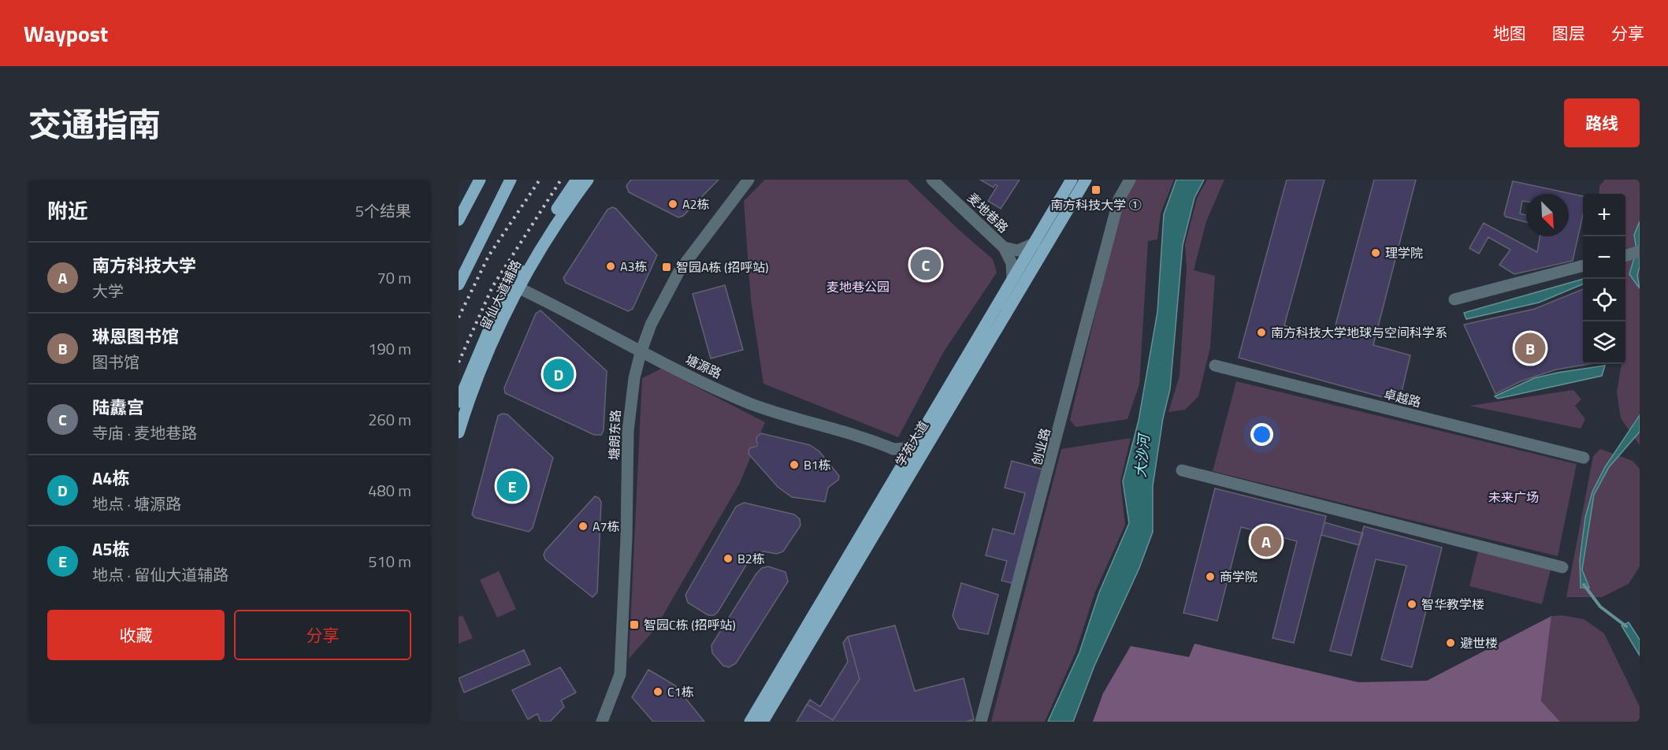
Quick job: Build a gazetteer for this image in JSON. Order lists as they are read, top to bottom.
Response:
{
  "streets": {
    "main road": ["留仙大道辅路", "学苑大道"],
    "street": [
      "麦地巷路",
      "塘源路",
      "卓越路",
      "塘朗东路",
      "创业路"
    ]
  },
  "crossings": [
    ["麦地巷路", "学苑大道"],
    ["留仙大道辅路", "塘源路"],
    ["塘源路", "塘朗东路"]
  ],
  "water": ["大沙河"],
  "parks": ["麦地巷公园", "未来广场"],
  "places": {
    "transit": ["南方科技大学 ①", "智园A栋 (招呼站)", "智园C栋 (招呼站)"],
    "other": [
      "A2栋",
      "理学院",
      "A3栋",
      "南方科技大学地球与空间科学系",
      "B1栋",
      "A7栋",
      "B2栋",
      "商学院",
      "智华教学楼",
      "避世楼",
      "C1栋"
    ]
  },
  "north": "bottom right",
  "page": {
    "header": "Waypost",
    "nav": ["地图", "图层", "分享"],
    "title": "交通指南",
    "buttons": [
      "路线",
      ["收藏", "分享"]
    ],
    "heading": ["附近", "5个结果"],
    "map_buttons": ["+", "−"],
    "list": [
      {
        "mark": "A",
        "name": "南方科技大学",
        "note": "大学",
        "value": "70 m"
      },
      {
        "mark": "B",
        "name": "琳恩图书馆",
        "note": "图书馆",
        "value": "190 m"
      },
      {
        "mark": "C",
        "name": "陆纛宫",
        "note": "寺庙 · 麦地巷路",
        "value": "260 m"
      },
      {
        "mark": "D",
        "name": "A4栋",
        "note": "地点 · 塘源路",
        "value": "480 m"
      },
      {
        "mark": "E",
        "name": "A5栋",
        "note": "地点 · 留仙大道辅路",
        "value": "510 m"
      }
    ],
    "pins": [
      "C",
      "B",
      "D",
      "E",
      "A"
    ]
  }
}
